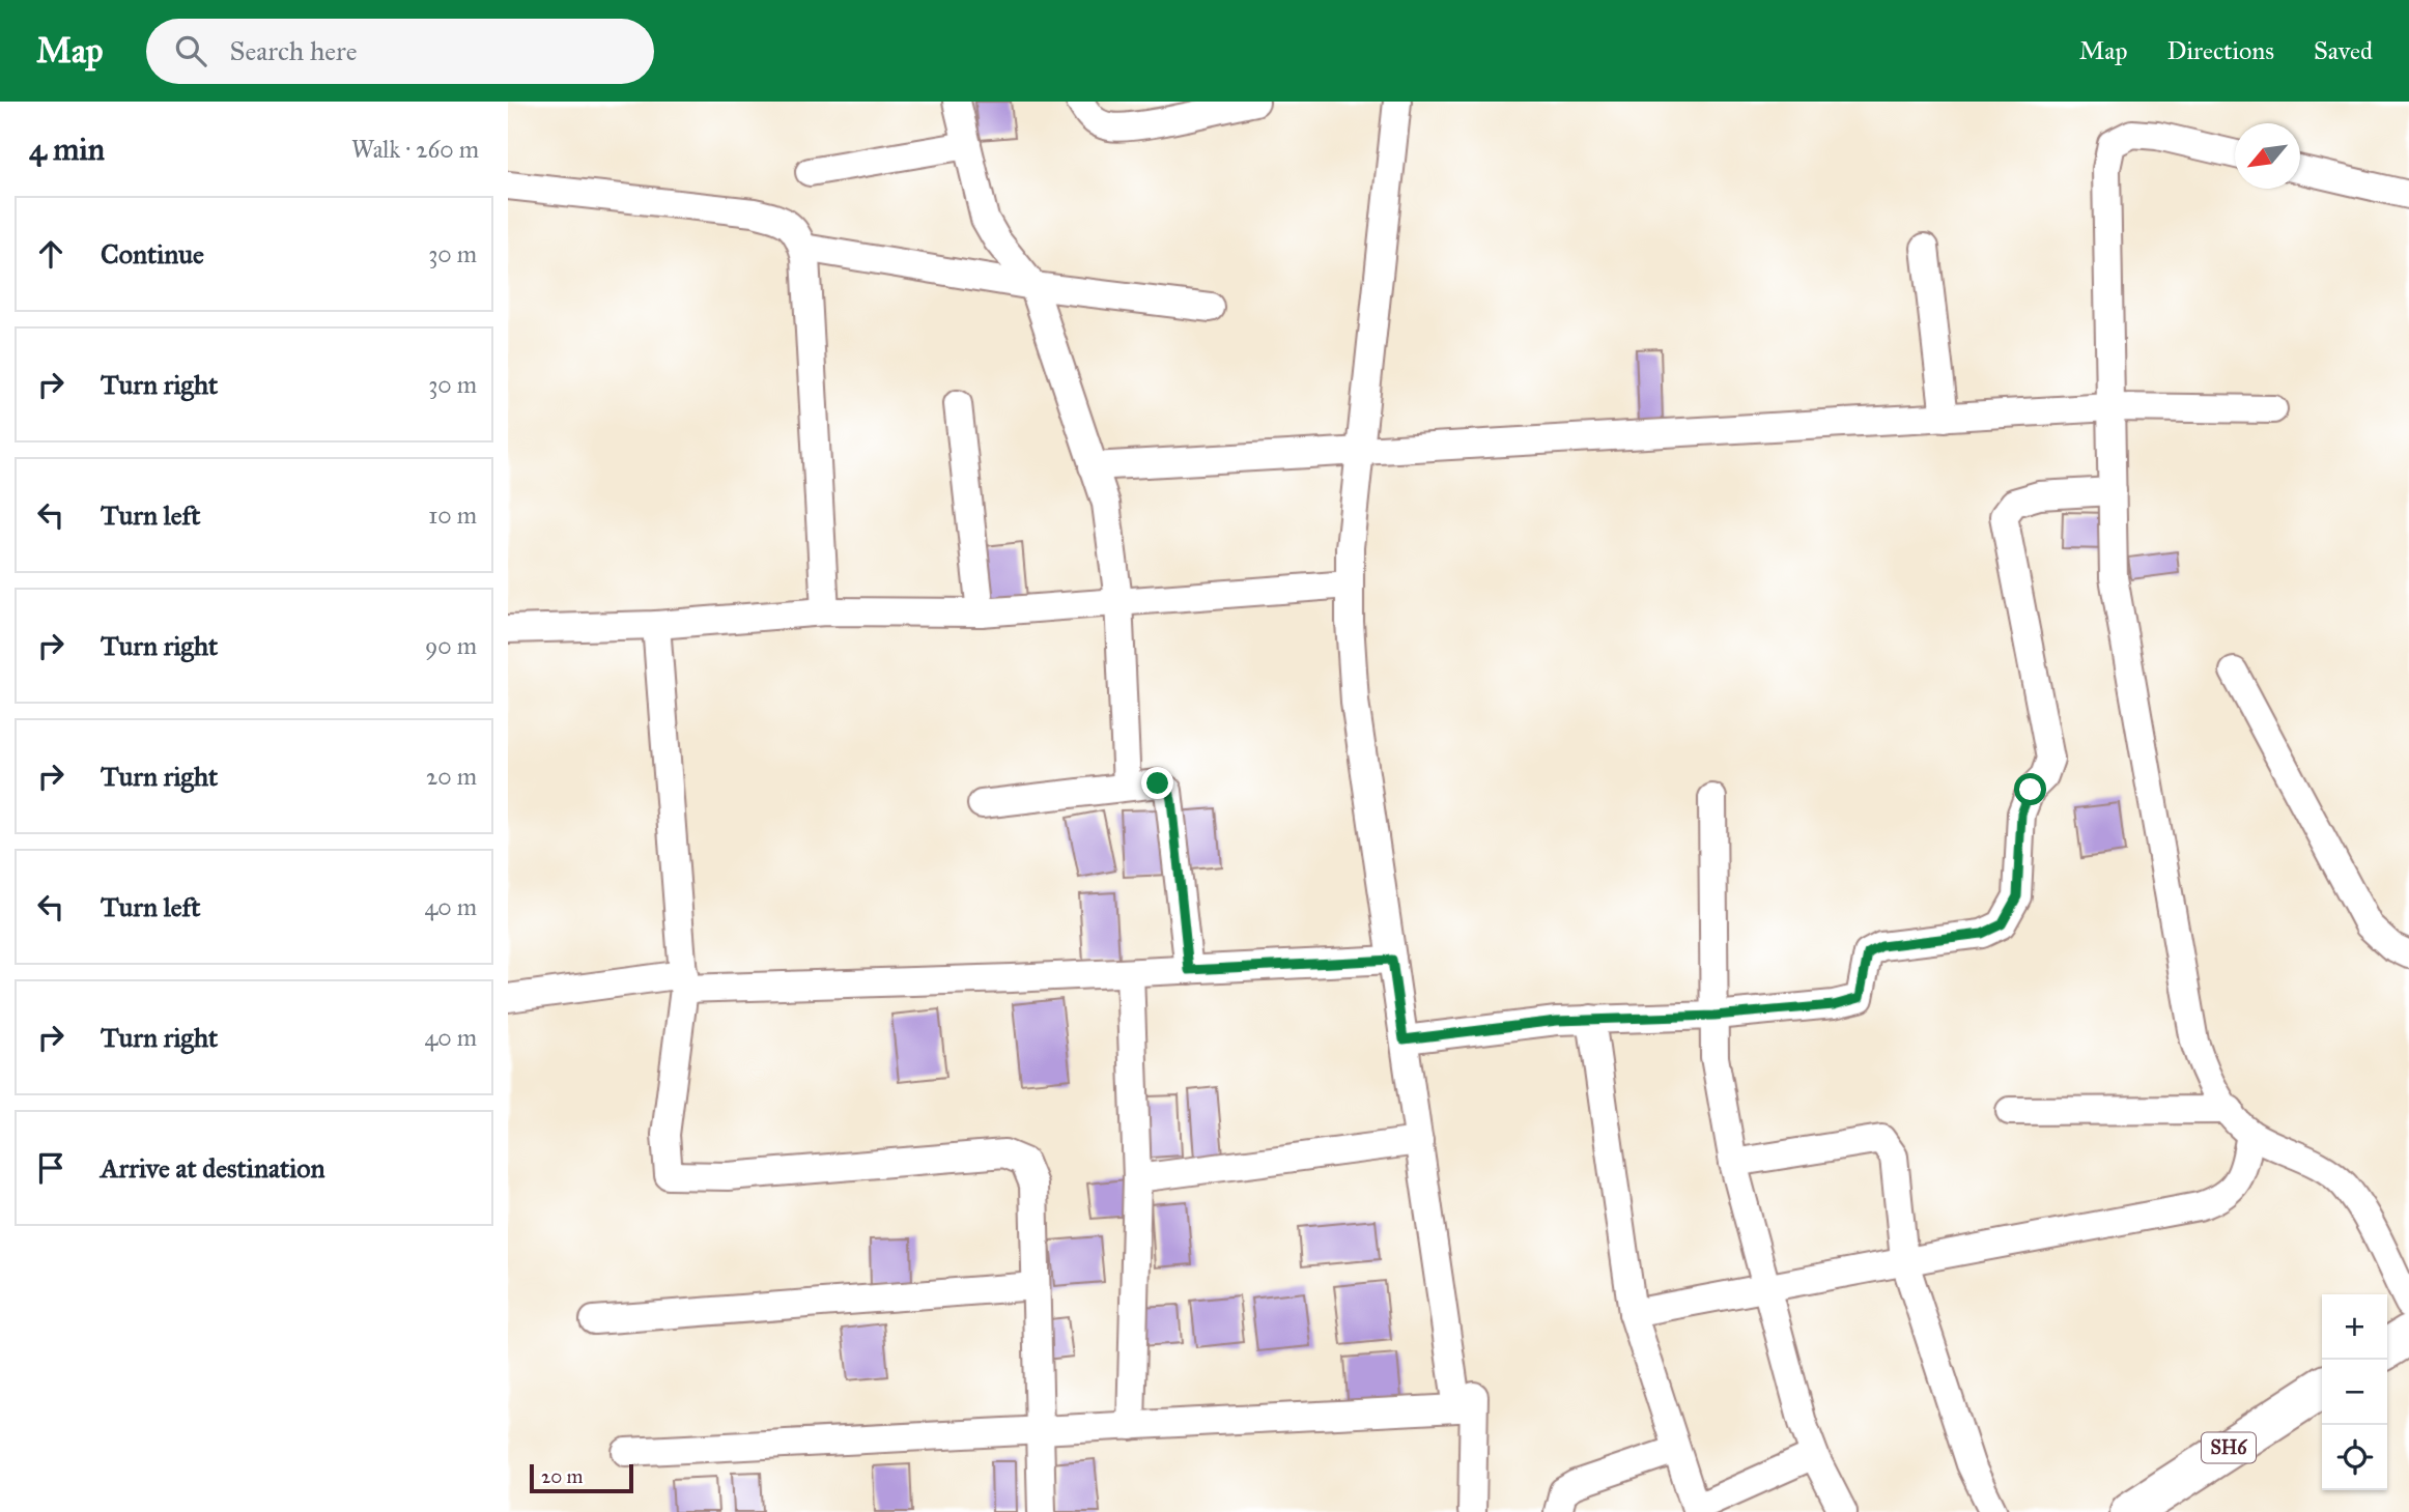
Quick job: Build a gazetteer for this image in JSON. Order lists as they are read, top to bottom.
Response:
{
  "streets": {
    "main road": ["SH6"]
  },
  "scale_bar": "20 m",
  "north": "bottom left",
  "page": {
    "header": "Map",
    "search": "Search here",
    "nav": ["Map", "Directions", "Saved"],
    "heading": ["4 min", "Walk · 260 m"],
    "list": [
      ["Continue", "30 m"],
      ["Turn right", "30 m"],
      ["Turn left", "10 m"],
      ["Turn right", "90 m"],
      ["Turn right", "20 m"],
      ["Turn left", "40 m"],
      ["Turn right", "40 m"],
      "Arrive at destination"
    ],
    "map_buttons": ["+", "−"],
    "scale": "20 m"
  }
}
